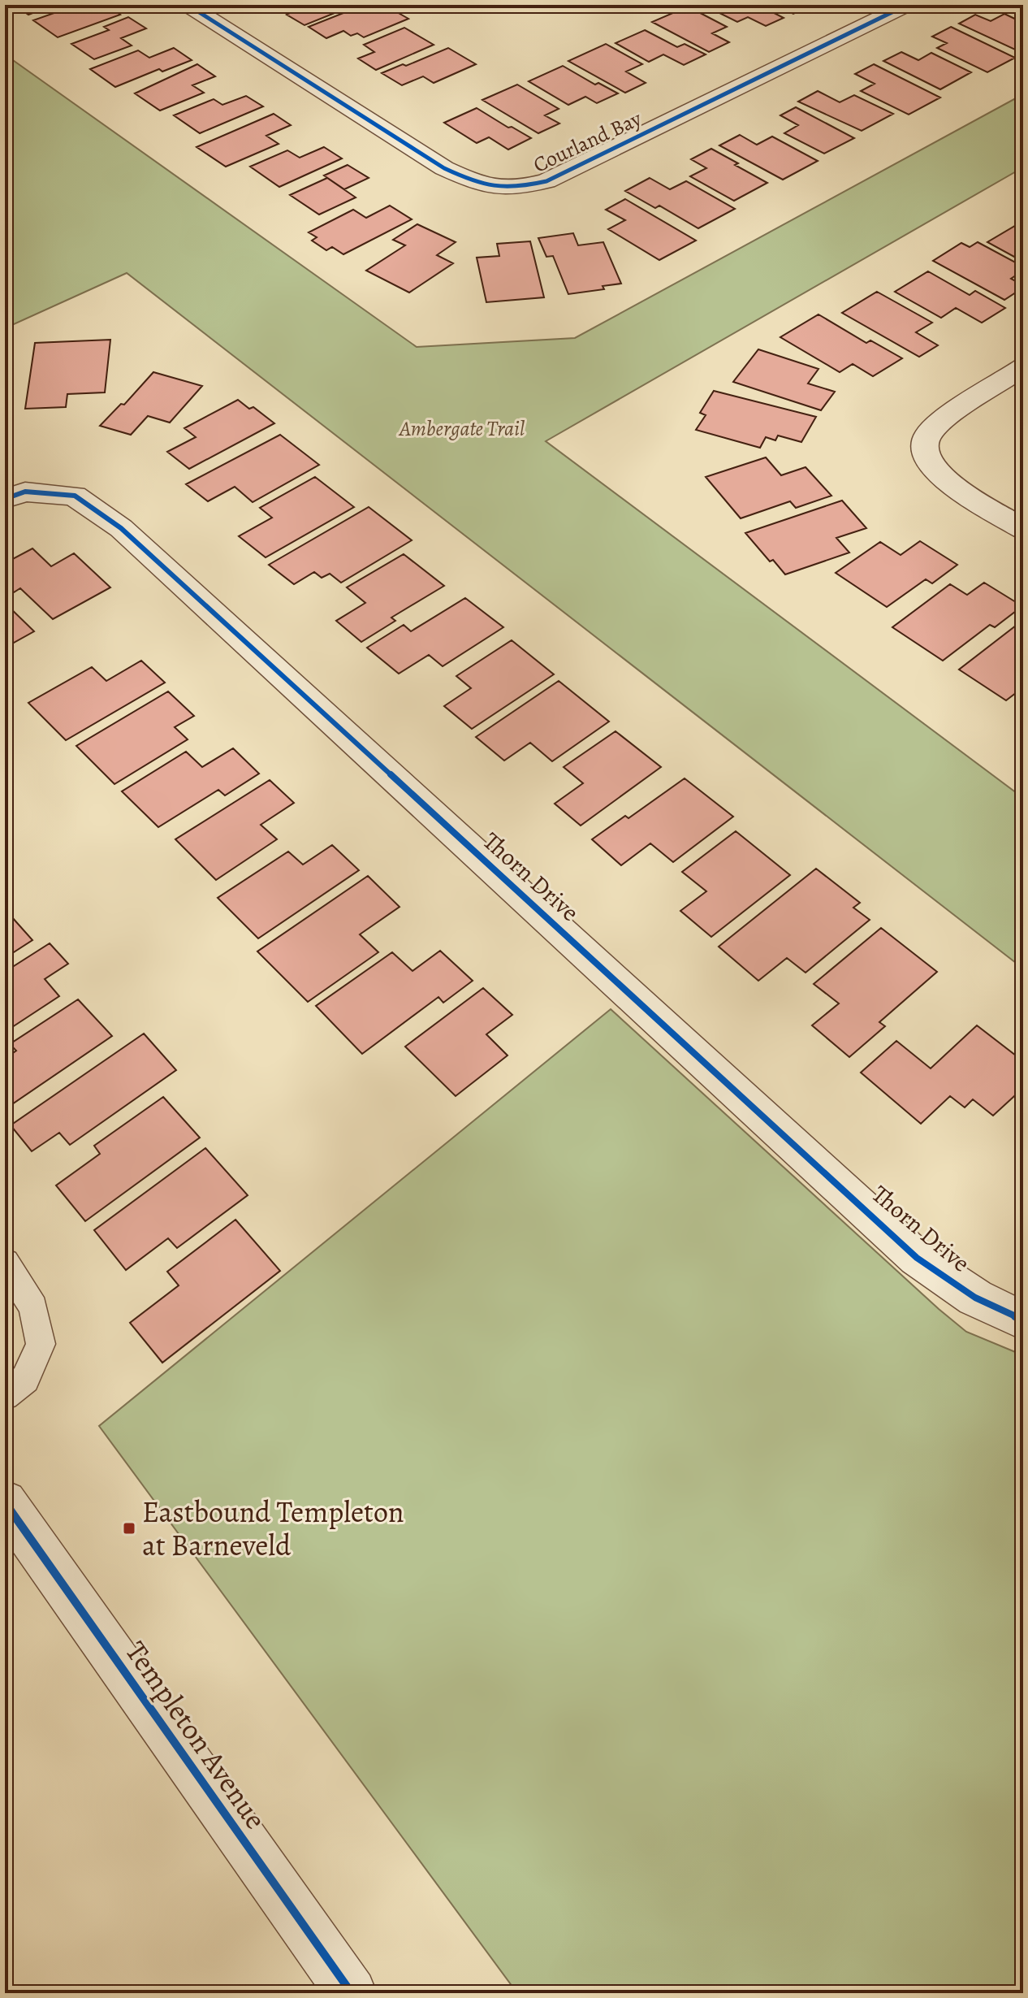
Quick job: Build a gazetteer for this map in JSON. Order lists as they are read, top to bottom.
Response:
{
  "streets": {
    "street": ["Courland Bay", "Thorn Drive", "Templeton Avenue"]
  },
  "parks": ["Ambergate Trail"],
  "places": {
    "transit": ["Eastbound Templeton at Barneveld"]
  }
}
